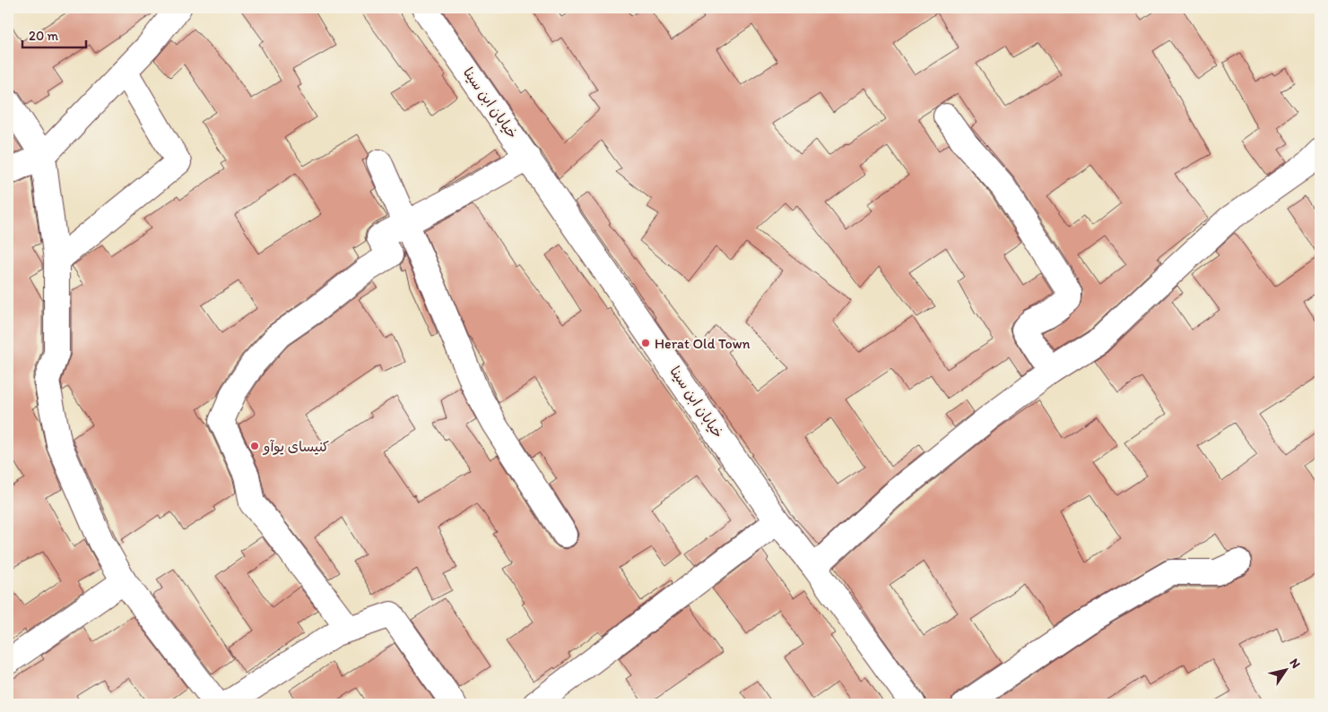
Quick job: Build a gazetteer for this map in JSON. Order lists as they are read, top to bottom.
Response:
{
  "streets": {
    "street": ["خیابان ابن سینا"]
  },
  "places": ["Herat Old Town", "کنیسای یوآو"],
  "scale_bar": "20 m",
  "north": "top right"
}
